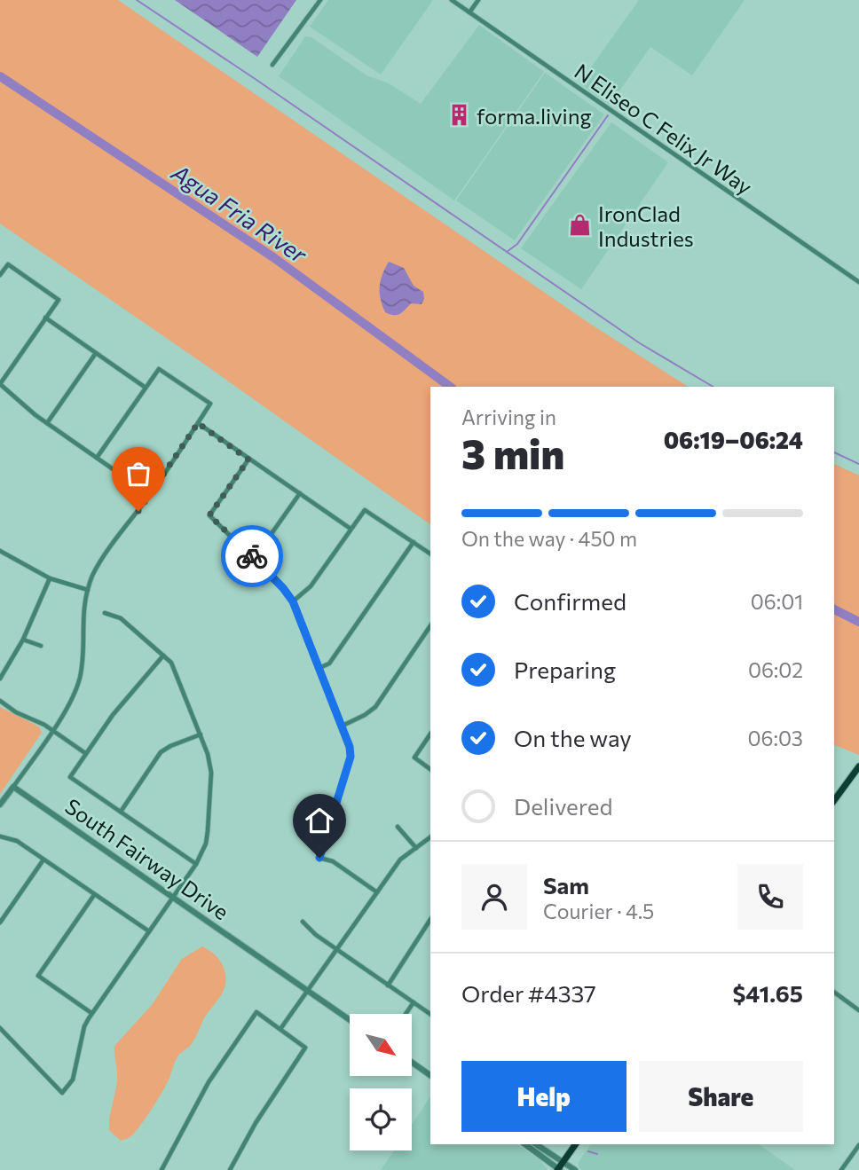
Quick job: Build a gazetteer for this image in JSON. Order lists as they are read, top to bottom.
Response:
{
  "streets": {
    "street": ["N Eliseo C Felix Jr Way", "South Fairway Drive"]
  },
  "water": ["Agua Fria River"],
  "places": {
    "building": ["forma.living"],
    "shop": ["IronClad Industries"]
  },
  "north": "bottom right",
  "page": {
    "heading": ["3 min", "Arriving in", "06:19–06:24"],
    "panel": [
      "Sam",
      "Courier · 4.5",
      "Order #4337",
      "$41.65"
    ],
    "bar": "On the way · 450 m",
    "list": [
      ["Confirmed", "06:01"],
      ["Preparing", "06:02"],
      ["On the way", "06:03"],
      "Delivered"
    ],
    "buttons": ["Help", "Share"]
  }
}
